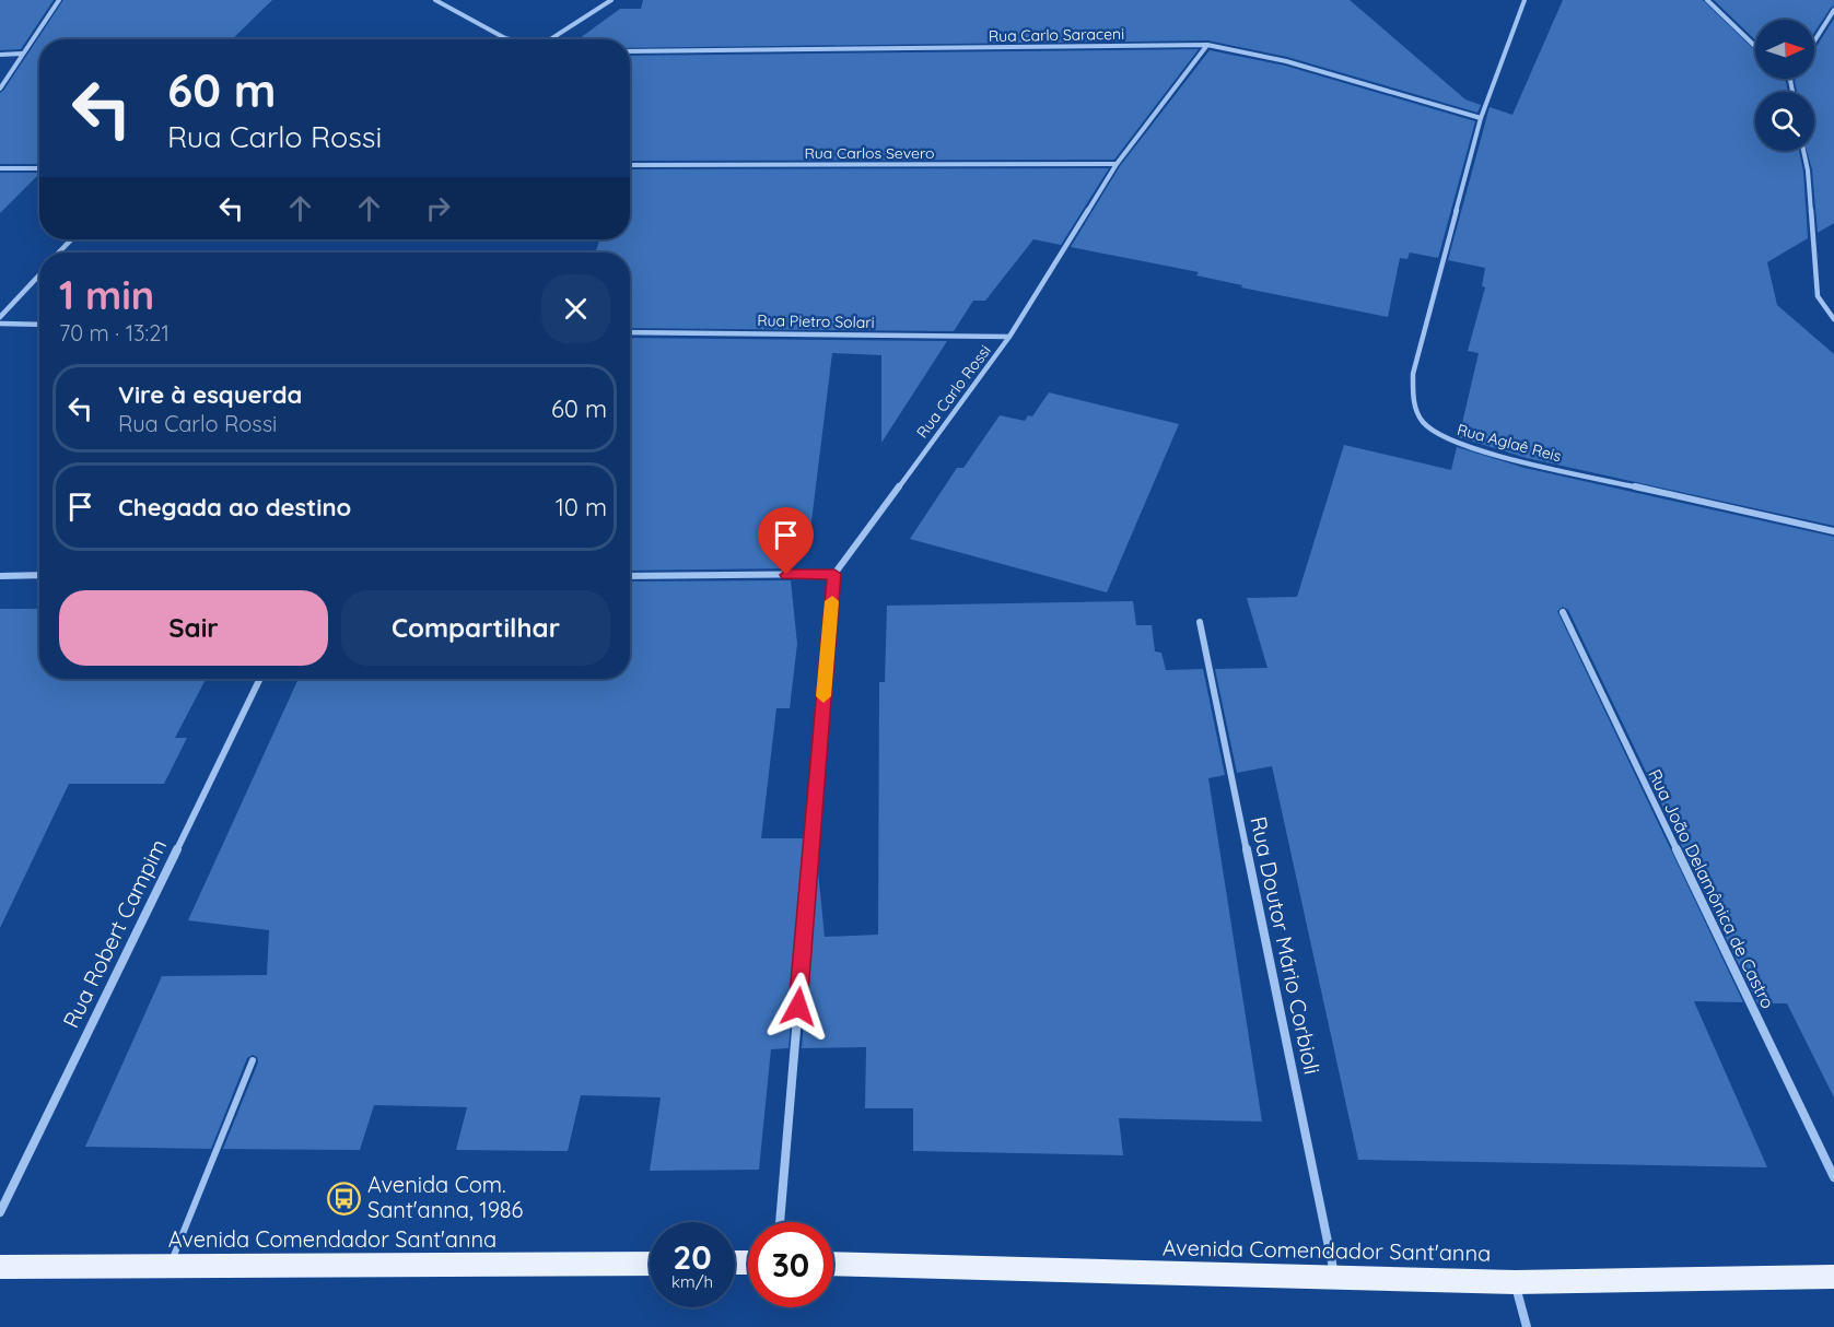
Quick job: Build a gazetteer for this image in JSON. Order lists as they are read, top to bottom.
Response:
{
  "streets": {
    "main road": ["Avenida Comendador Sant'anna"],
    "street": [
      "Rua Carlo Saraceni",
      "Rua Carlos Severo",
      "Rua Pietro Solari",
      "Rua Carlo Rossi",
      "Rua Aglaê Reis",
      "Rua João Delamônica de Castro",
      "Rua Robert Campim",
      "Rua Doutor Mário Corbioli"
    ]
  },
  "crossings": [
    ["Rua Carlo Saraceni", "Rua Carlo Rossi"],
    ["Rua Carlo Saraceni", "Rua Aglaê Reis"],
    ["Rua Carlos Severo", "Rua Carlo Rossi"],
    ["Rua Pietro Solari", "Rua Carlo Rossi"],
    ["Rua Doutor Mário Corbioli", "Avenida Comendador Sant'anna"]
  ],
  "places": {
    "bus stop": ["Avenida Com. Sant'anna, 1986"]
  },
  "north": "right",
  "page": {
    "turn": ["60 m", "Rua Carlo Rossi"],
    "heading": ["1 min", "70 m · 13:21"],
    "list": [
      {
        "name": "Vire à esquerda",
        "note": "Rua Carlo Rossi",
        "value": "60 m"
      },
      {
        "name": "Chegada ao destino",
        "value": "10 m"
      }
    ],
    "buttons": ["Sair", "Compartilhar"],
    "speed": "20 km/h",
    "limit": "30"
  }
}
